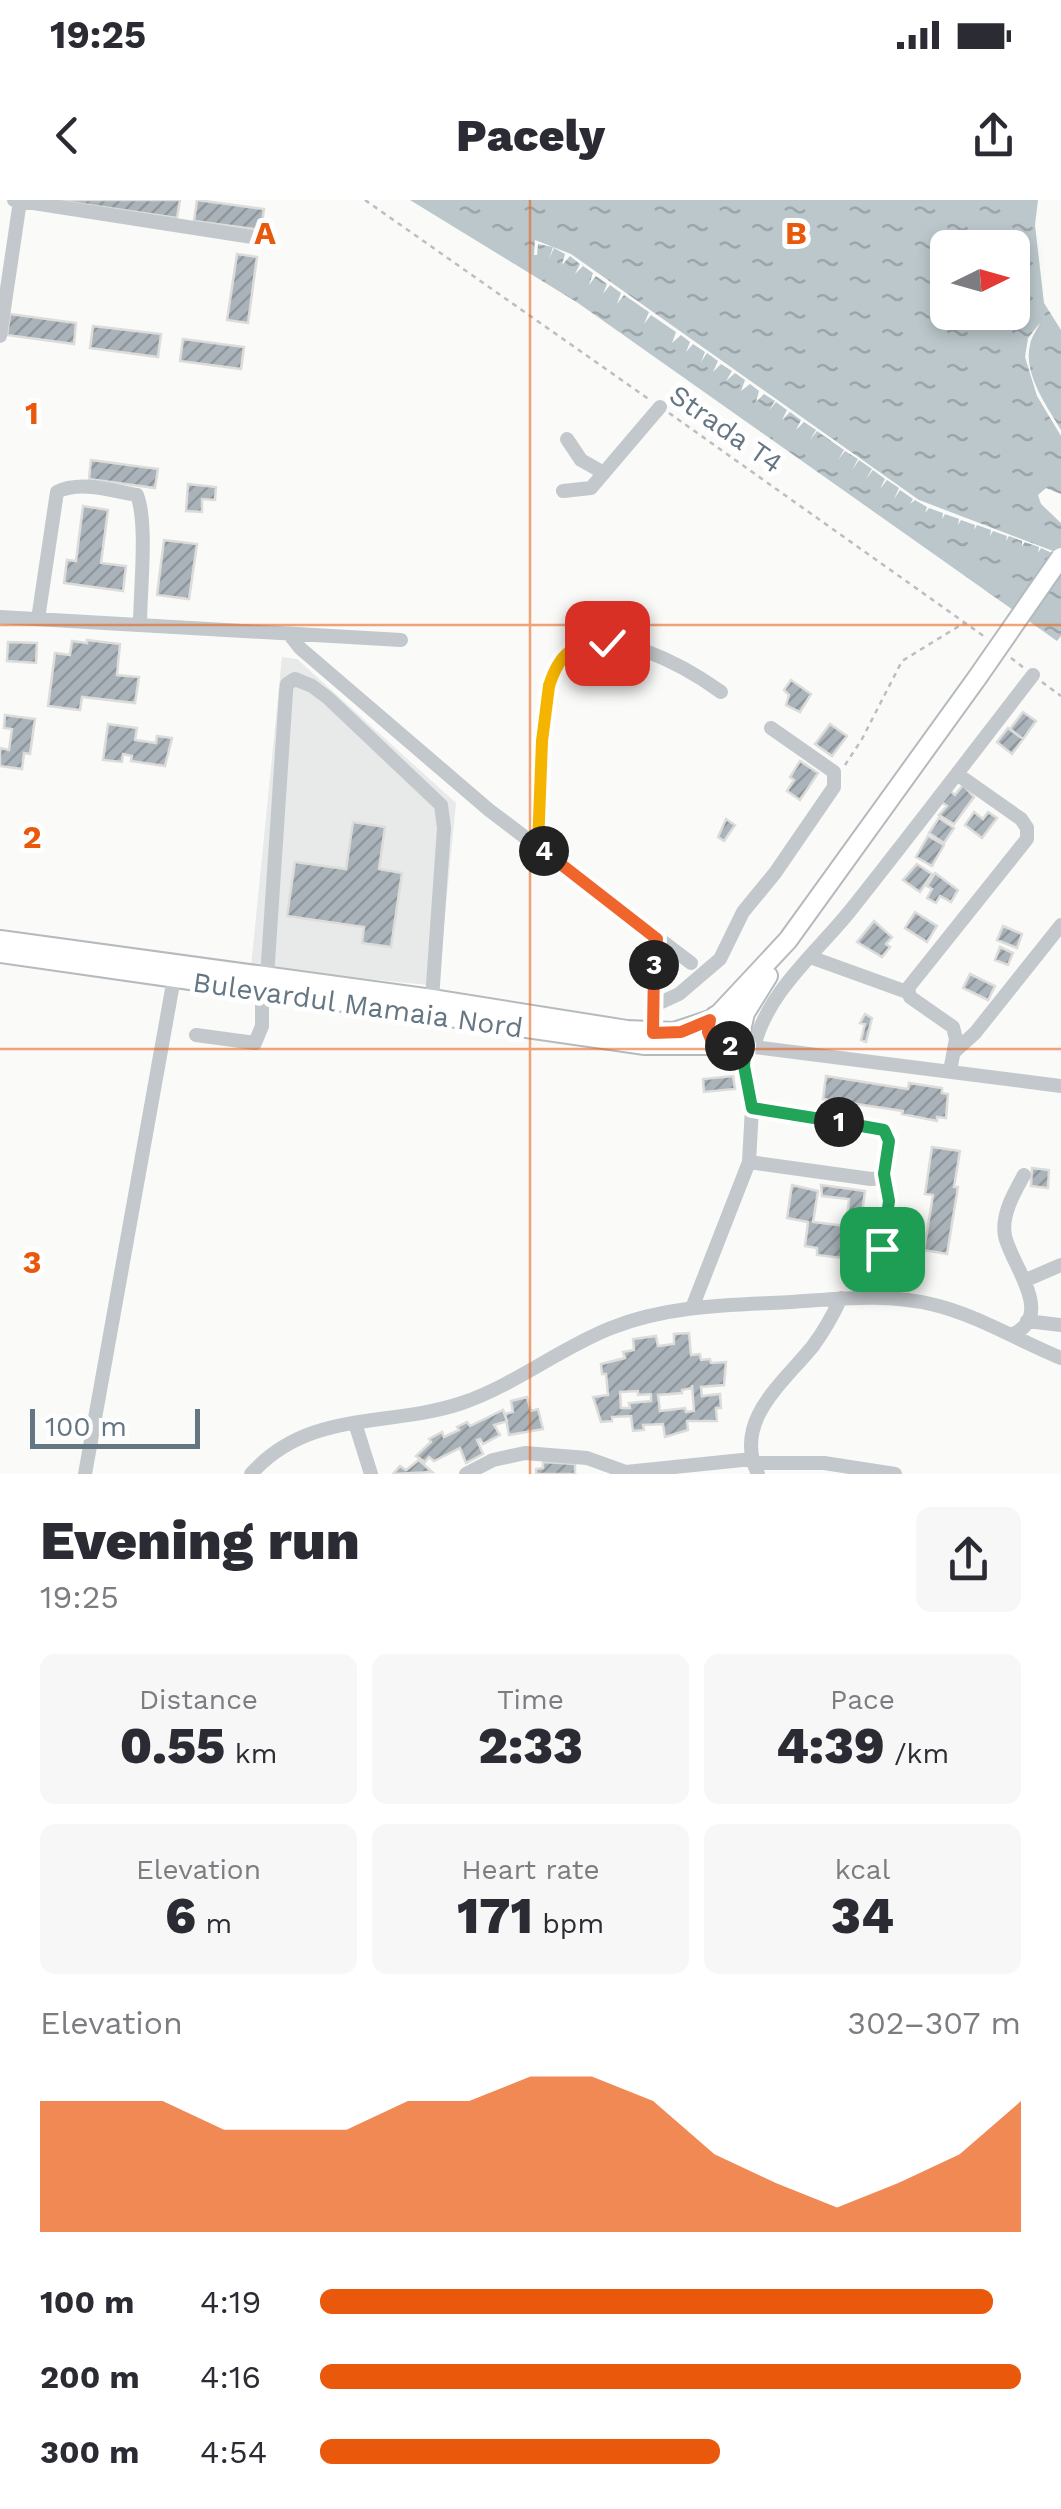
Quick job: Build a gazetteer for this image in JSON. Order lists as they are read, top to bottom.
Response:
{
  "streets": {
    "main road": ["Bulevardul Mamaia Nord"],
    "path": ["Strada T4"]
  },
  "scale_bar": "100 m",
  "north": "right",
  "page": {
    "status": "19:25",
    "header": "Pacely",
    "pins": [
      "4",
      "3",
      "2",
      "1"
    ],
    "scale": "100 m",
    "heading": ["Evening run", "19:25"],
    "stats": [
      ["Distance", "0.55 km"],
      ["Time", "2:33"],
      ["Pace", "4:39 /km"],
      ["Elevation", "6 m"],
      ["Heart rate", "171 bpm"],
      ["kcal", "34"]
    ],
    "chart": ["Elevation", "302–307 m"],
    "list": [
      {
        "name": "100 m",
        "note": "4:19"
      },
      {
        "name": "200 m",
        "note": "4:16"
      },
      {
        "name": "300 m",
        "note": "4:54"
      }
    ]
  },
  "grid": {
    "columns": ["A", "B"],
    "rows": ["1", "2", "3"]
  }
}
